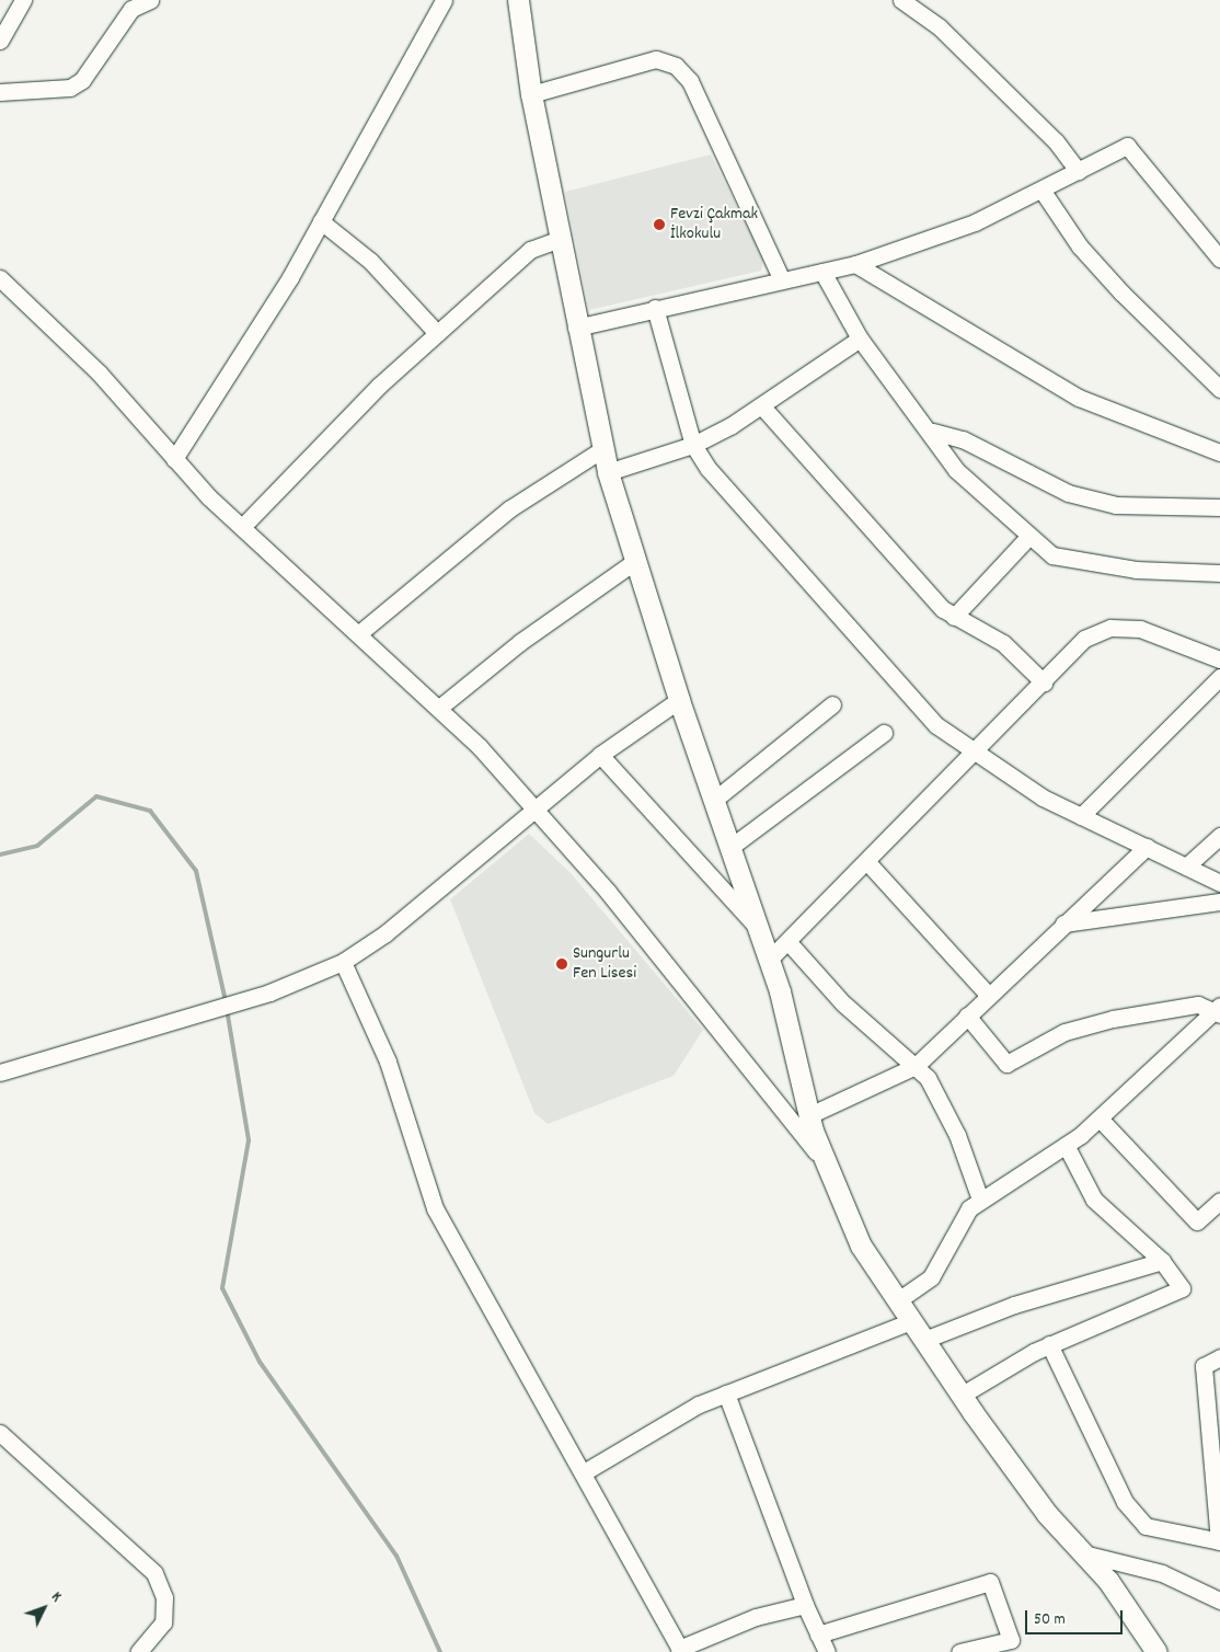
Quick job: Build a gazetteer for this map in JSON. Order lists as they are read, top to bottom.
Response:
{
  "places": ["Fevzi Çakmak İlkokulu", "Sungurlu Fen Lisesi"],
  "scale_bar": "50 m",
  "north": "top right"
}
